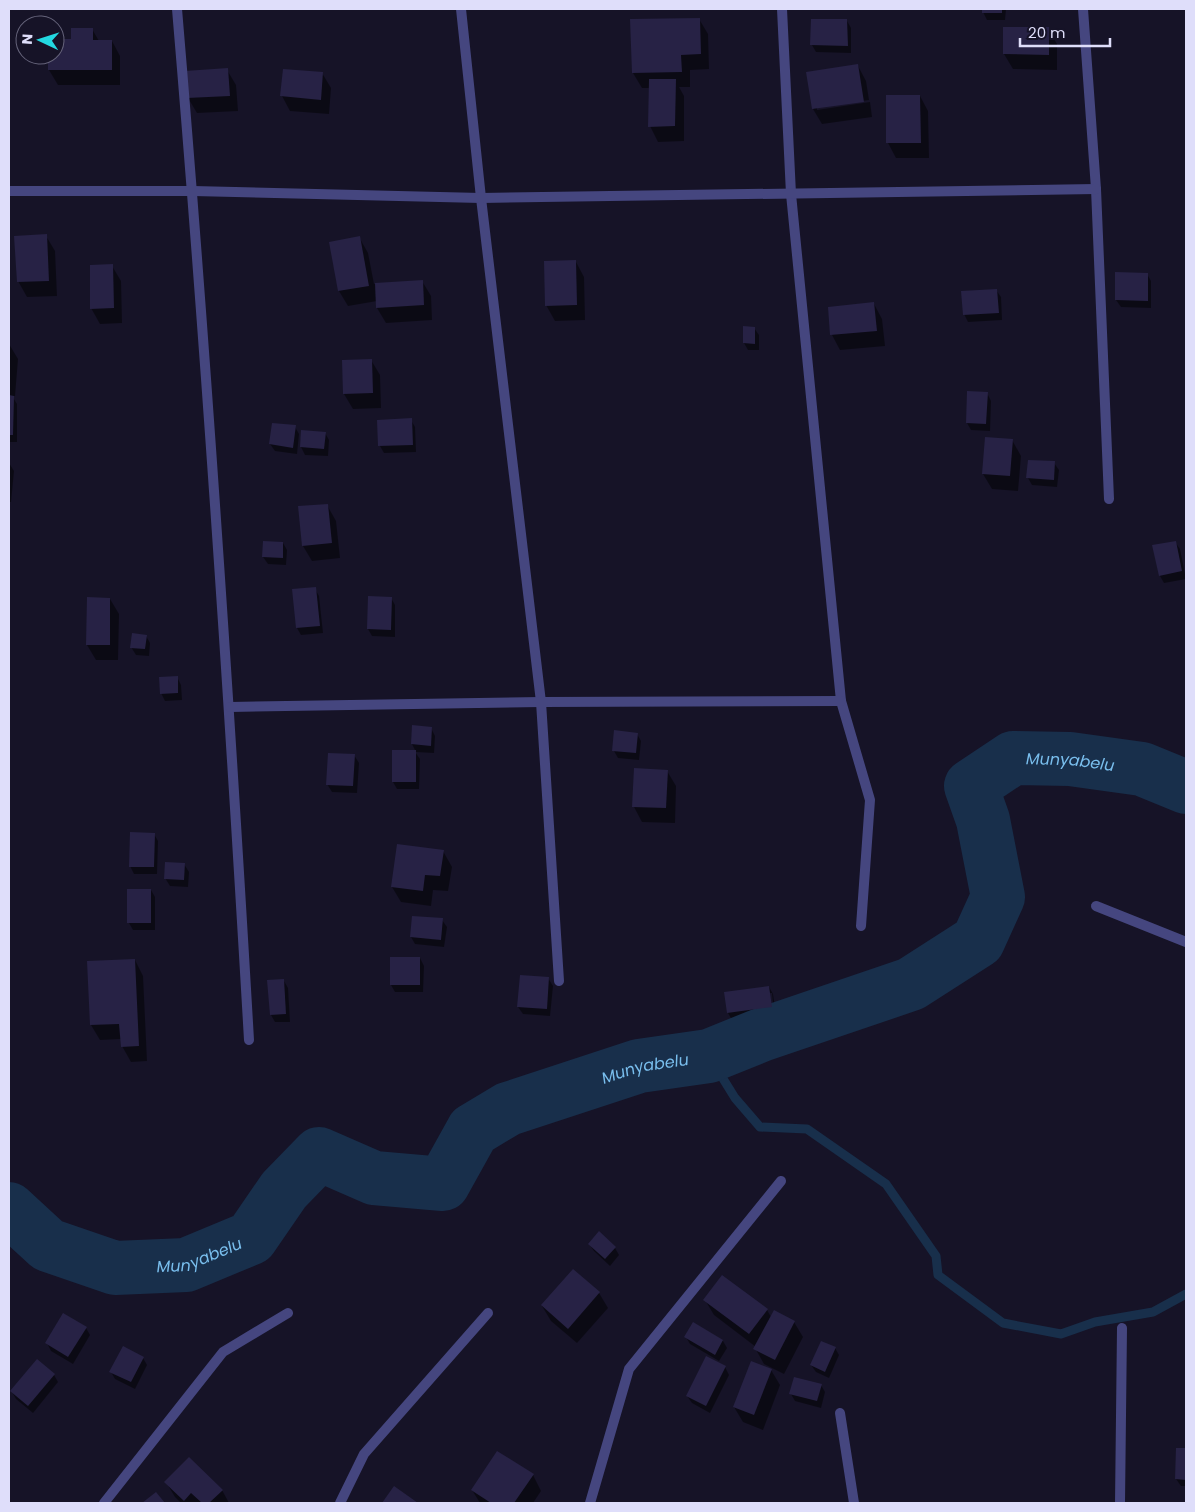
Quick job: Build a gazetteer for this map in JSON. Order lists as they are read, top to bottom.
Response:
{
  "water": ["Munyabelu"],
  "scale_bar": "20 m",
  "north": "left"
}
